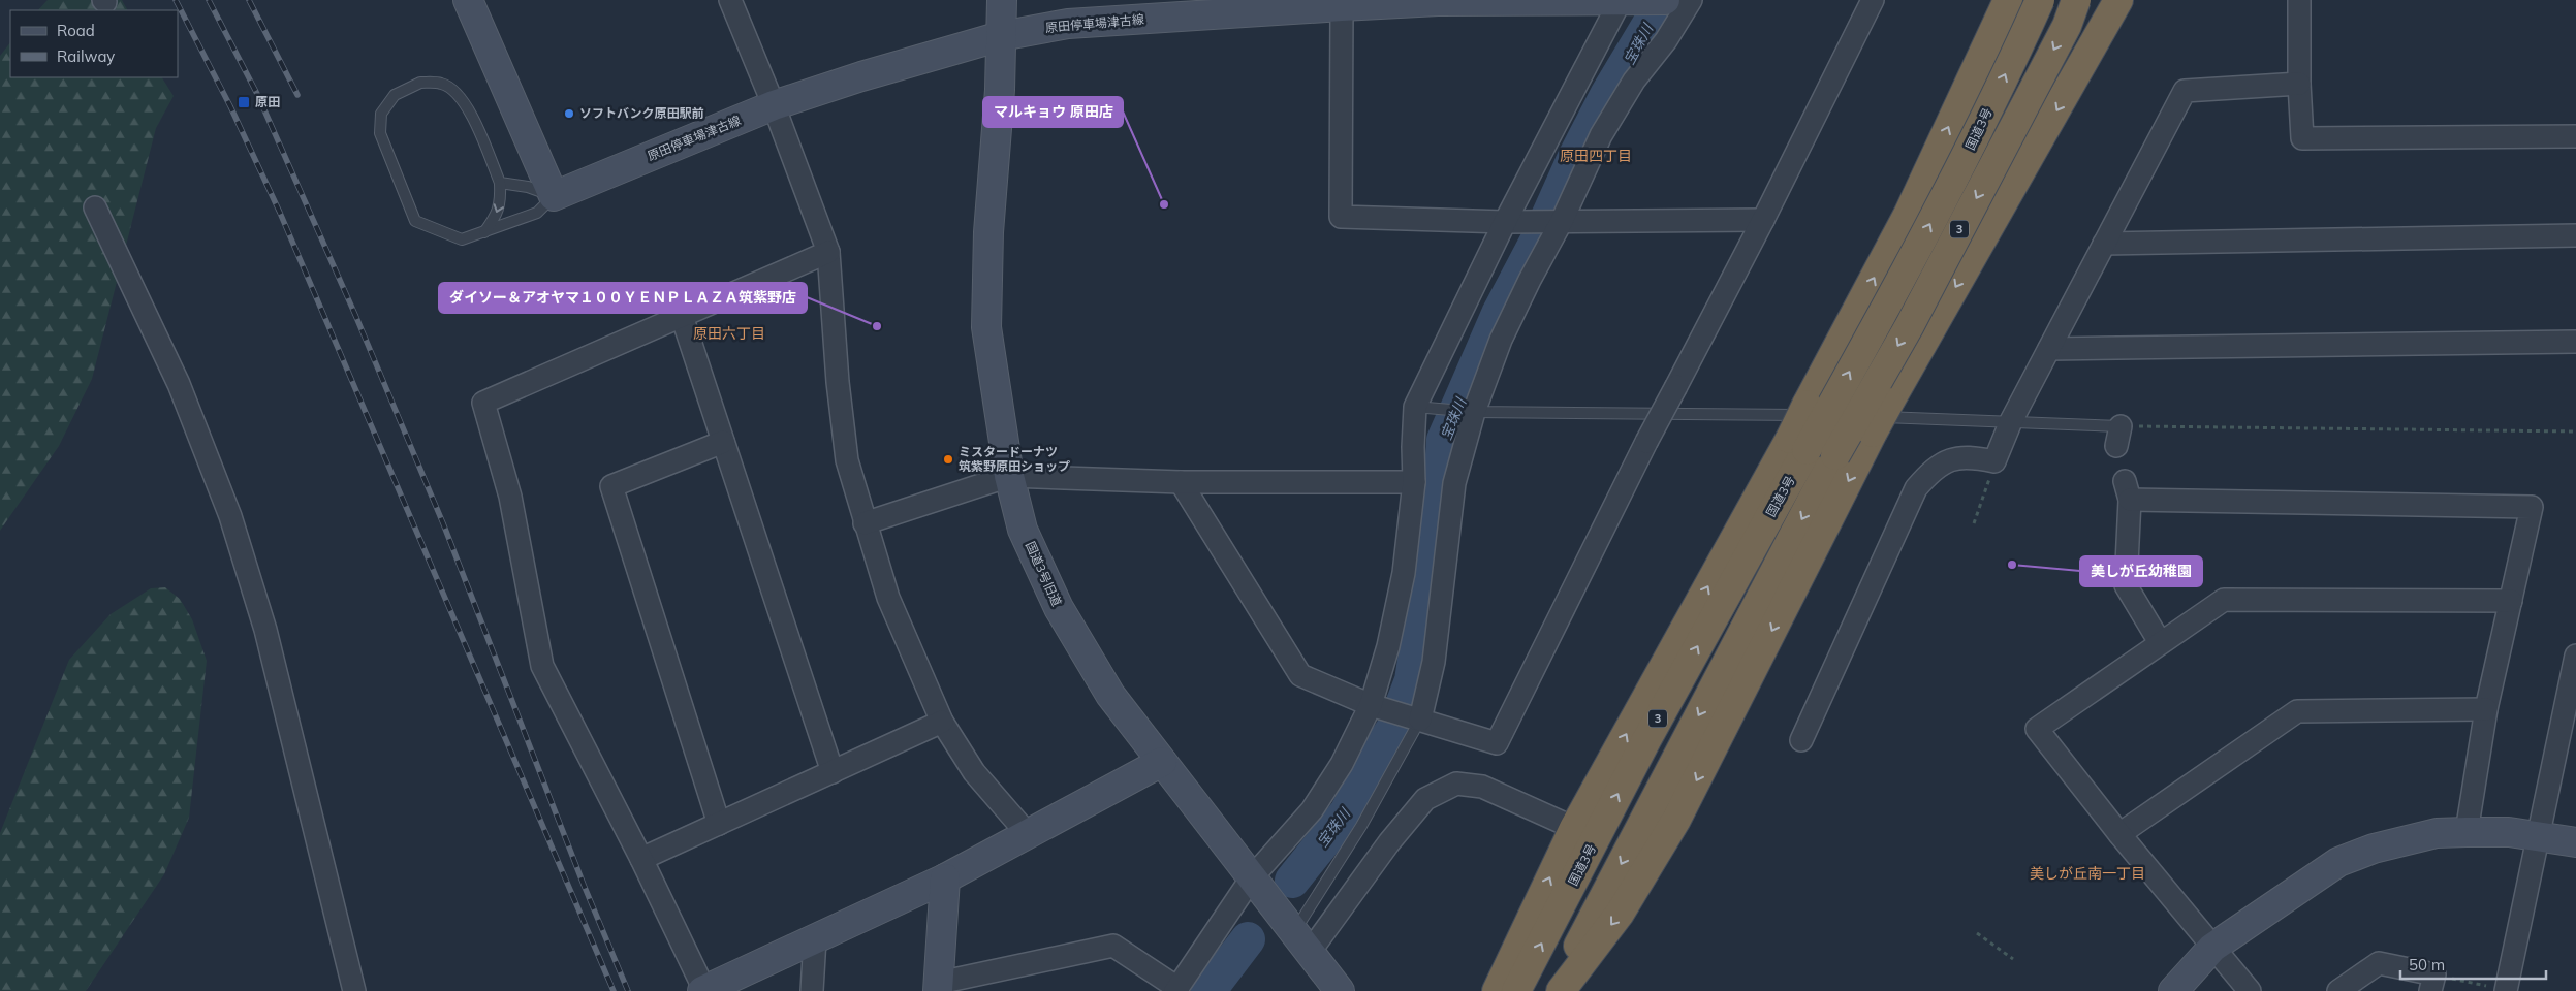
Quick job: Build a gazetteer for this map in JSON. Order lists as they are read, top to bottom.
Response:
{
  "streets": {
    "highway": ["国道3号", "3"],
    "street": ["原田停車場津古線", "国道3号旧道"]
  },
  "crossings": [
    ["原田停車場津古線", "国道3号旧道"]
  ],
  "districts": ["原田四丁目", "原田六丁目", "美しが丘南一丁目"],
  "water": ["宝珠川"],
  "places": {
    "transit": ["原田"],
    "other": [
      "ソフトバンク原田駅前",
      "マルキョウ 原田店",
      "ダイソー＆アオヤマ１００ＹＥＮＰＬＡＺＡ筑紫野店",
      "ミスタードーナツ 筑紫野原田ショップ",
      "美しが丘幼稚園"
    ]
  },
  "legend": ["Road", "Railway"],
  "scale_bar": "50 m"
}
